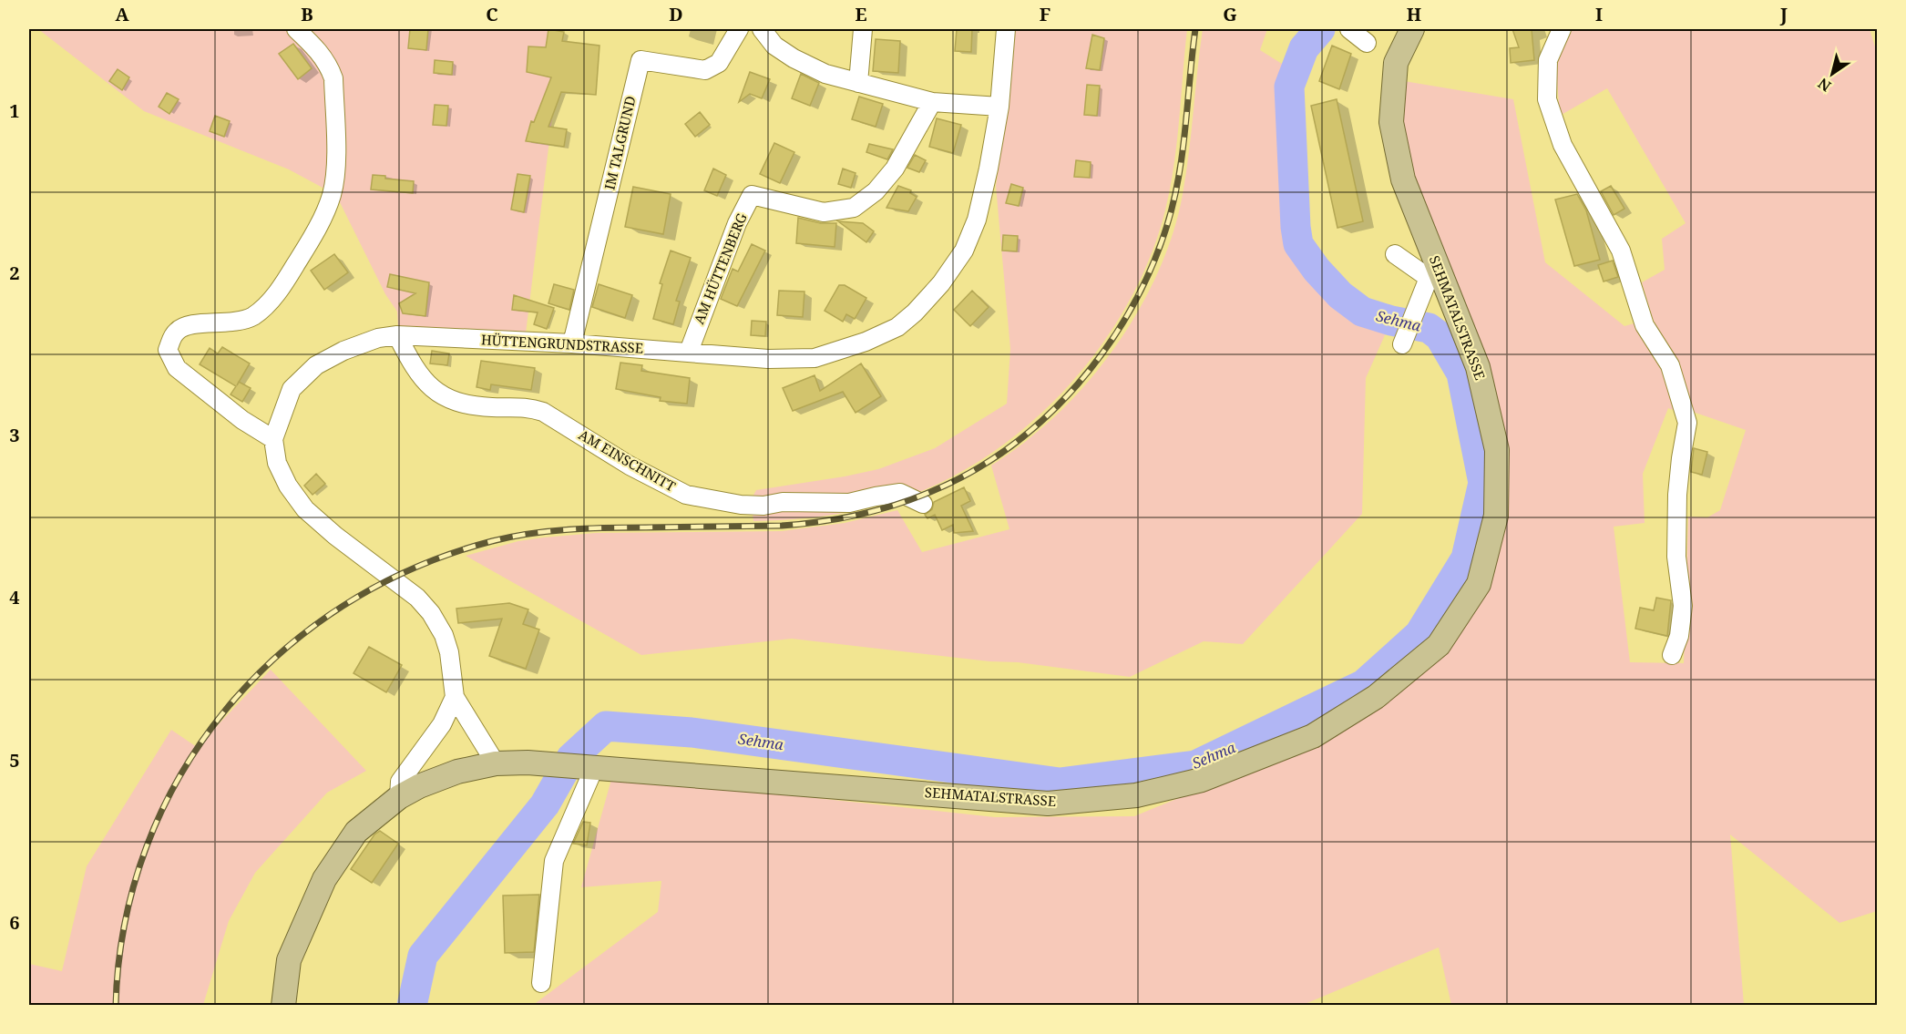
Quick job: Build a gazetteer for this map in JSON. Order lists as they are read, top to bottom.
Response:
{
  "streets": {
    "main road": ["SEHMATALSTRASSE"],
    "street": [
      "IM TALGRUND",
      "AM HÜTTENBERG",
      "HÜTTENGRUNDSTRASSE",
      "AM EINSCHNITT"
    ]
  },
  "crossings": [
    ["IM TALGRUND", "HÜTTENGRUNDSTRASSE"],
    ["AM HÜTTENBERG", "HÜTTENGRUNDSTRASSE"],
    ["HÜTTENGRUNDSTRASSE", "AM EINSCHNITT"]
  ],
  "water": ["Sehma"],
  "north": "bottom left",
  "grid": {
    "columns": [
      "A",
      "B",
      "C",
      "D",
      "E",
      "F",
      "G",
      "H",
      "I",
      "J"
    ],
    "rows": [
      "1",
      "2",
      "3",
      "4",
      "5",
      "6"
    ]
  }
}
